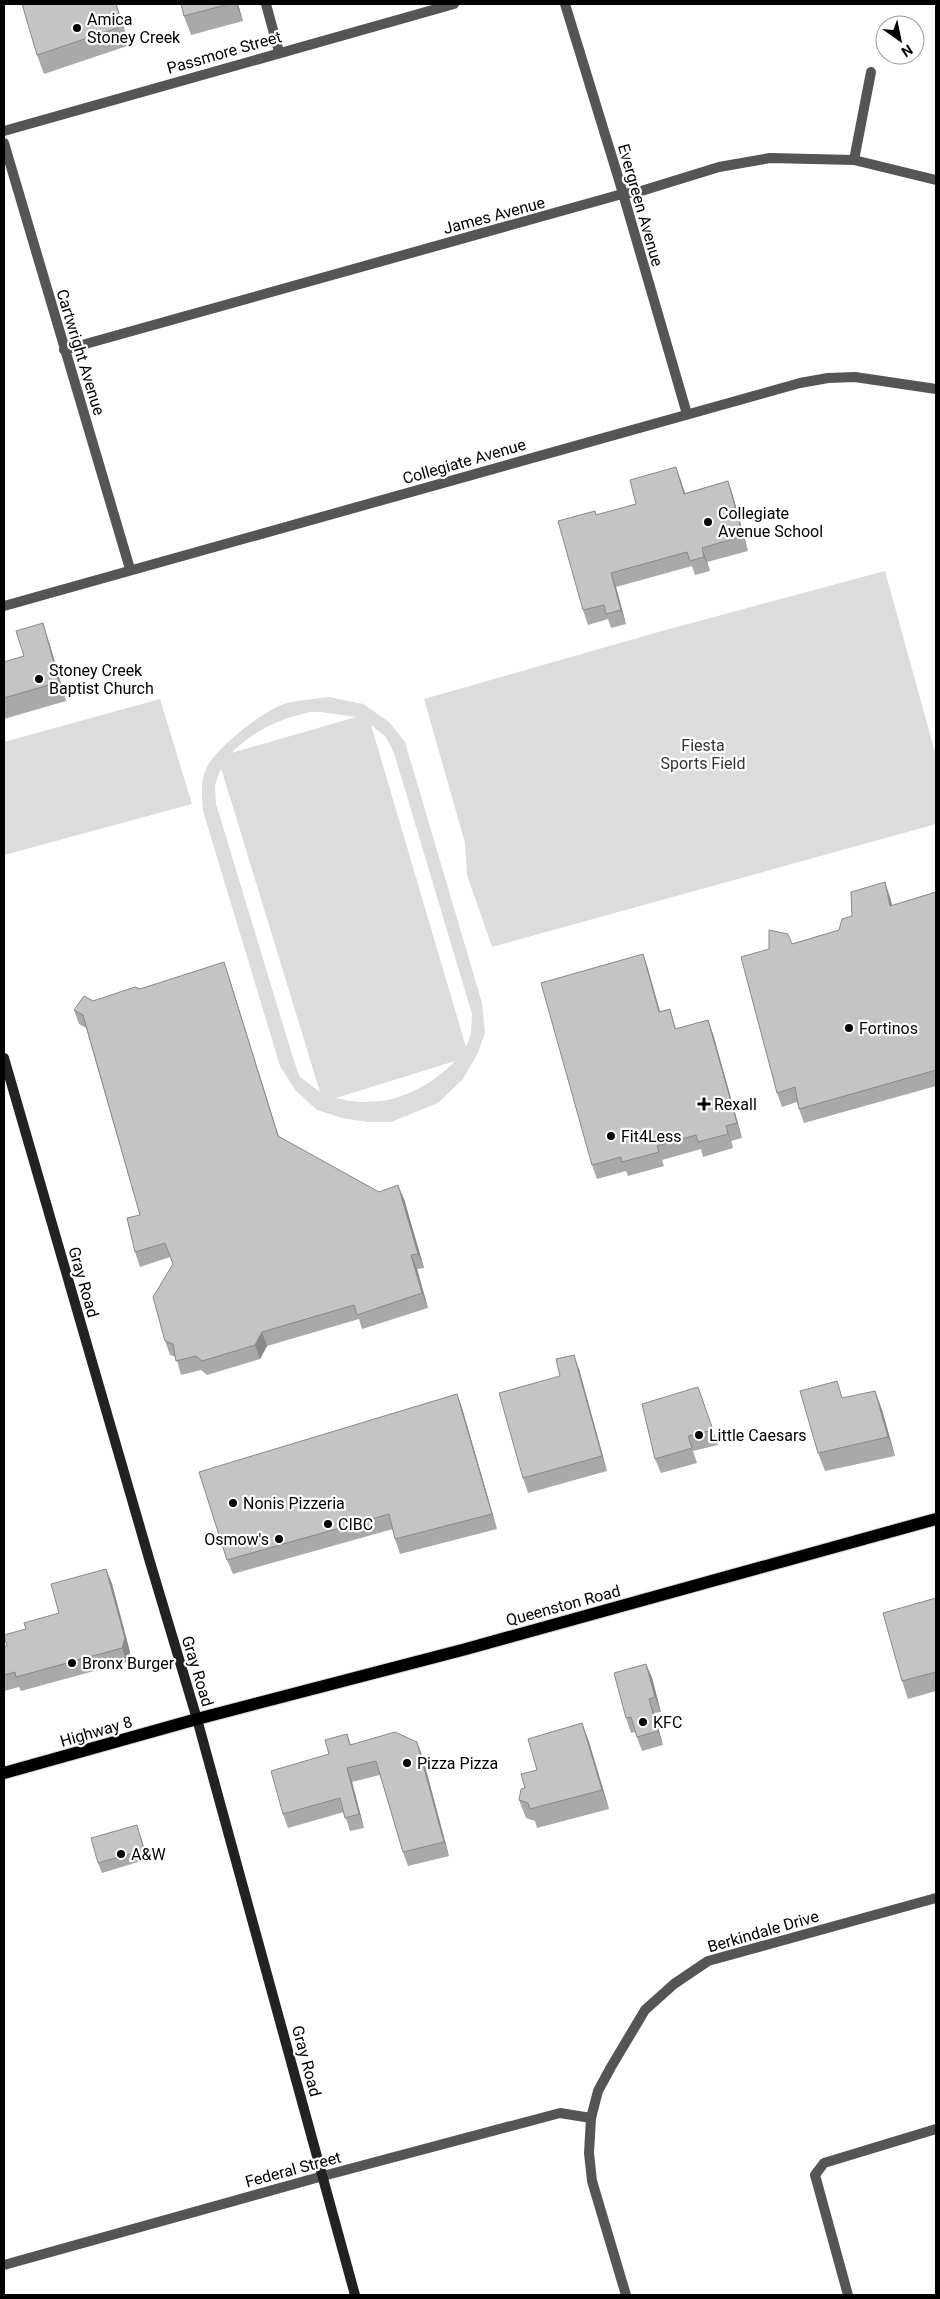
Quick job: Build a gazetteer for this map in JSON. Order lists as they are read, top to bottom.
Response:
{
  "streets": {
    "main road": ["Gray Road", "Queenston Road", "Highway 8"],
    "street": [
      "Passmore Street",
      "Evergreen Avenue",
      "James Avenue",
      "Cartwright Avenue",
      "Collegiate Avenue",
      "Berkindale Drive",
      "Federal Street"
    ]
  },
  "crossings": [
    ["Evergreen Avenue", "James Avenue"],
    ["Evergreen Avenue", "Collegiate Avenue"],
    ["James Avenue", "Cartwright Avenue"],
    ["Cartwright Avenue", "Collegiate Avenue"],
    ["Gray Road", "Queenston Road"],
    ["Gray Road", "Highway 8"],
    ["Gray Road", "Federal Street"],
    ["Queenston Road", "Highway 8"],
    ["Berkindale Drive", "Federal Street"]
  ],
  "parks": ["Fiesta Sports Field"],
  "places": {
    "other": [
      "Amica Stoney Creek",
      "Collegiate Avenue School",
      "Stoney Creek Baptist Church",
      "Fortinos",
      "Fit4Less",
      "Little Caesars",
      "Nonis Pizzeria",
      "CIBC",
      "Osmow's",
      "Bronx Burger",
      "KFC",
      "Pizza Pizza",
      "A&W"
    ],
    "health": ["Rexall"]
  },
  "north": "bottom right"
}
